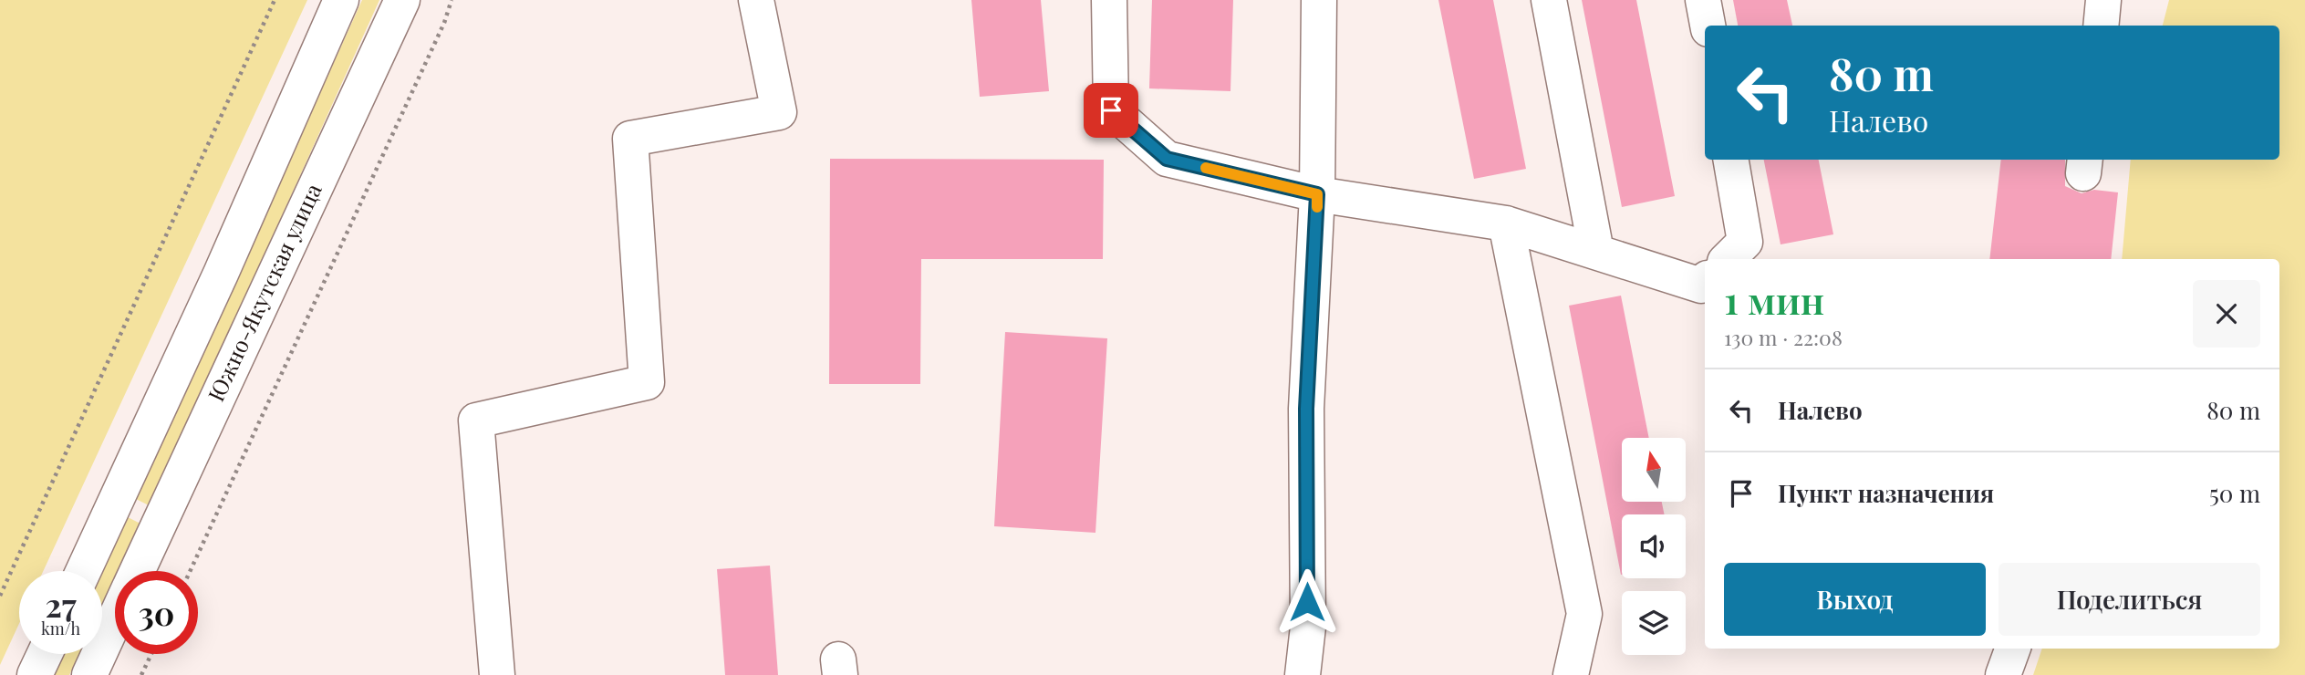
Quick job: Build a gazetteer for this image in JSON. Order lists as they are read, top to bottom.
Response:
{
  "streets": {
    "street": ["Южно-Якутская улица"]
  },
  "north": "top",
  "page": {
    "turn": ["80 m", "Налево"],
    "heading": ["1 мин", "130 m · 22:08"],
    "list": [
      {
        "name": "Налево",
        "value": "80 m"
      },
      {
        "name": "Пункт назначения",
        "value": "50 m"
      }
    ],
    "buttons": ["Выход", "Поделиться"],
    "speed": "27 km/h",
    "limit": "30"
  }
}
